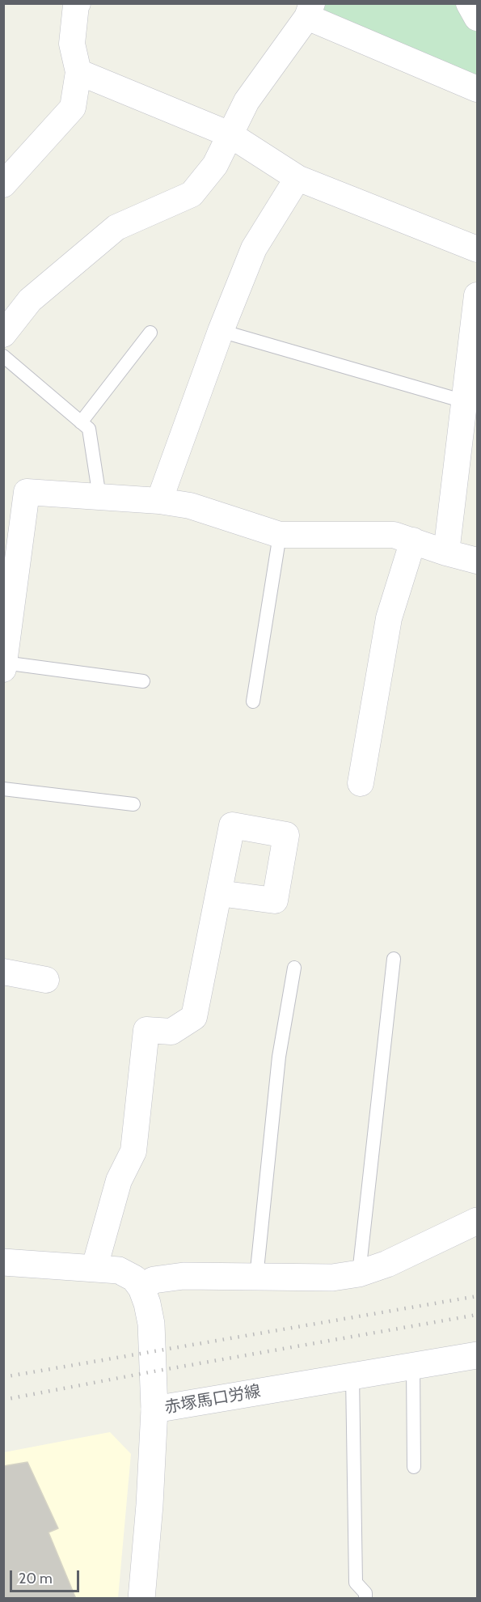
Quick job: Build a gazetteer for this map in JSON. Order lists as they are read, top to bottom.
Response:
{
  "streets": {
    "main road": ["赤塚馬口労線"]
  },
  "scale_bar": "20 m"
}
